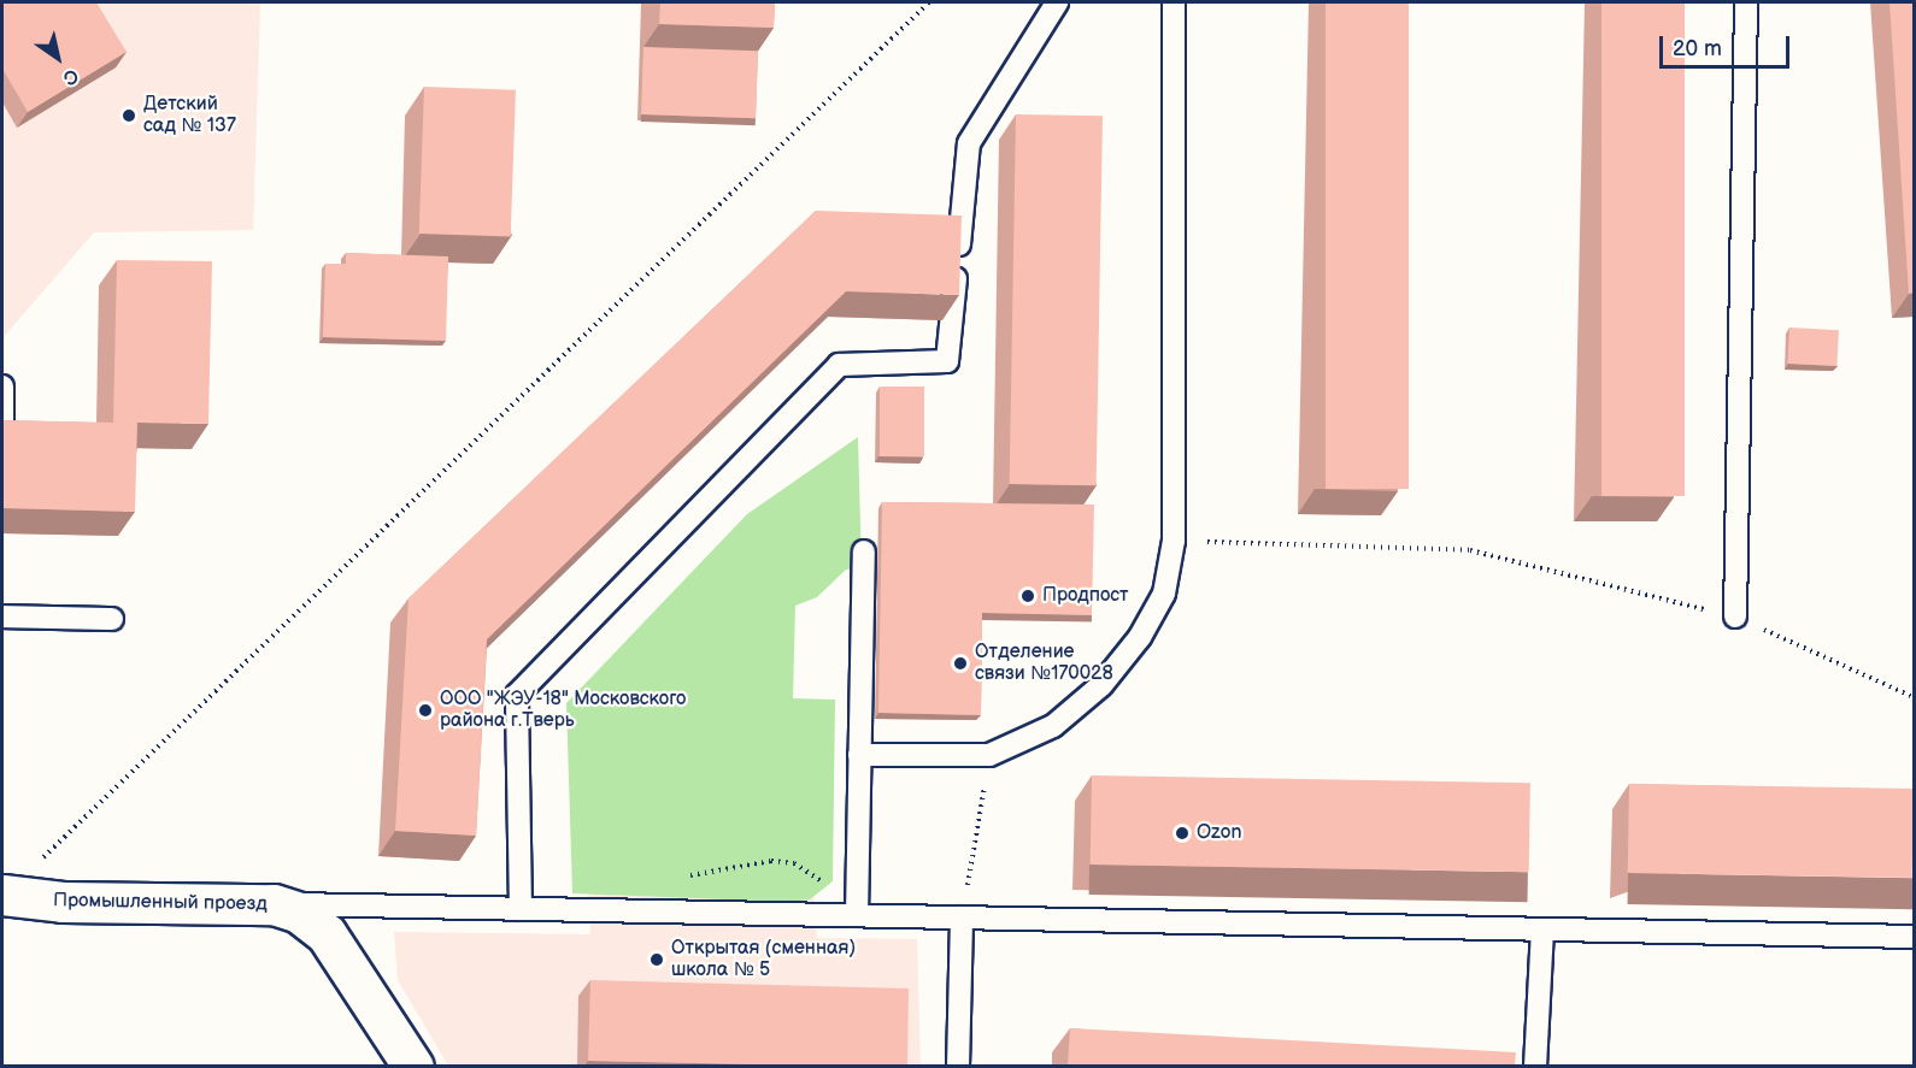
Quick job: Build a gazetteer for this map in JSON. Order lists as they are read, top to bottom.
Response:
{
  "streets": {
    "street": ["Промышленный проезд"]
  },
  "places": [
    "Детский сад № 137",
    "Продпост",
    "Отделение связи №170028",
    "ООО \"ЖЭУ-18\" Московского района г.Тверь",
    "Ozon",
    "Открытая (сменная) школа № 5"
  ],
  "scale_bar": "20 m",
  "north": "bottom right"
}
